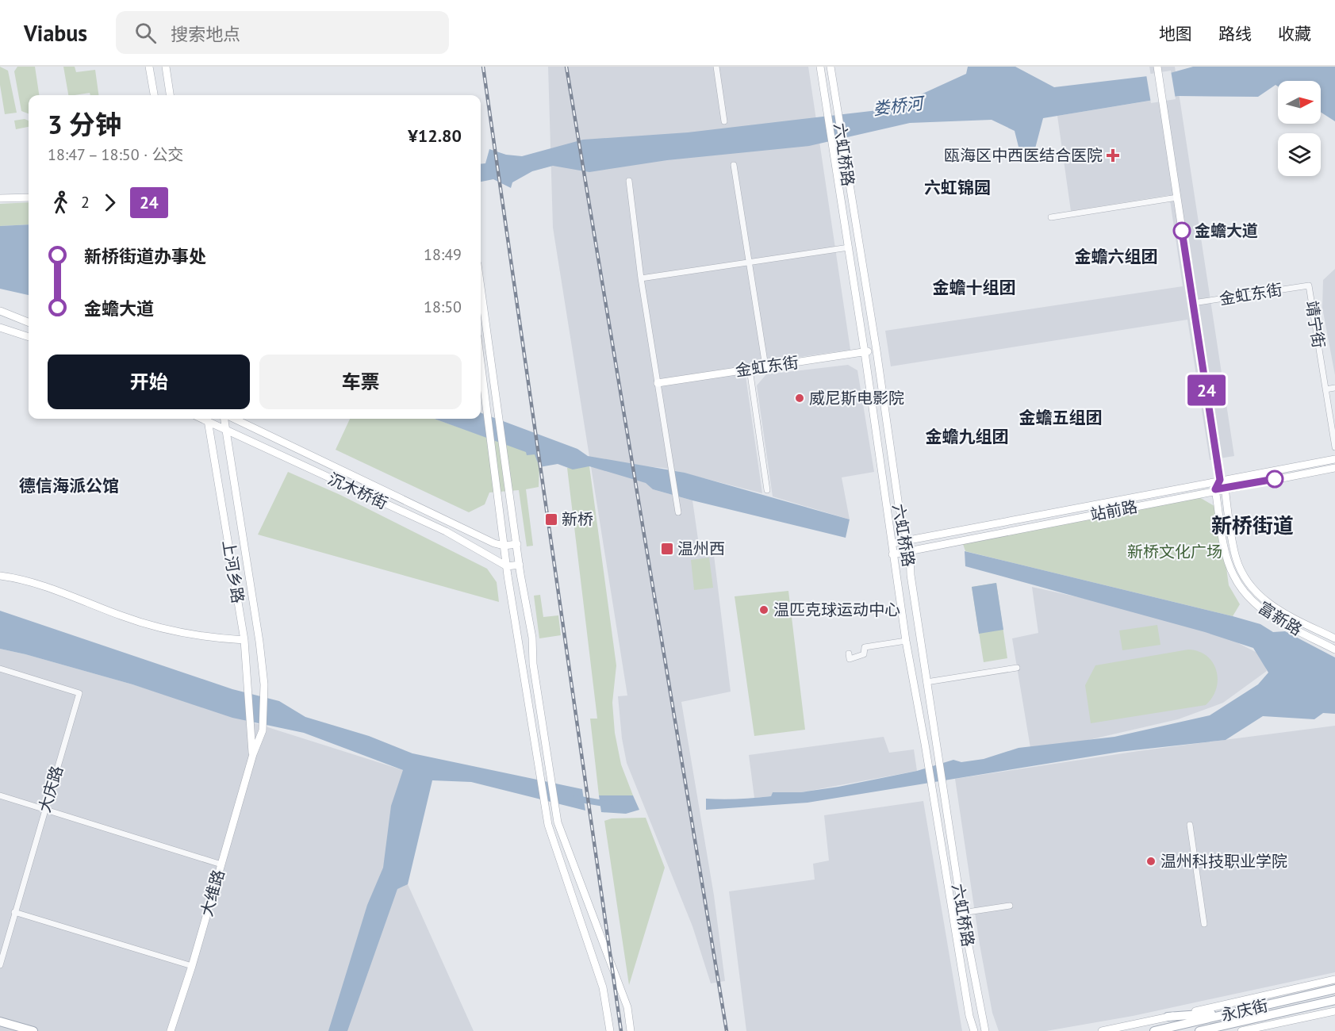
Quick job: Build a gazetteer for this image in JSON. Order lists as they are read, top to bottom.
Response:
{
  "streets": {
    "main road": ["永庆街"],
    "street": [
      "六虹桥路",
      "金虹东街",
      "靖宁街",
      "沉木桥街",
      "站前路",
      "上河乡路",
      "富新路",
      "大庆路",
      "大维路"
    ]
  },
  "crossings": [
    ["六虹桥路", "金虹东街"],
    ["六虹桥路", "站前路"],
    ["金虹东街", "靖宁街"],
    ["沉木桥街", "上河乡路"],
    ["站前路", "富新路"],
    ["上河乡路", "大维路"]
  ],
  "districts": [
    "六虹锦园",
    "金蟾六组团",
    "金蟾十组团",
    "金蟾五组团",
    "金蟾九组团",
    "德信海派公馆",
    "新桥街道"
  ],
  "water": ["娄桥河"],
  "parks": ["新桥文化广场"],
  "places": {
    "health": ["瓯海区中西医结合医院"],
    "other": [
      "金蟾大道",
      "威尼斯电影院",
      "温匹克球运动中心",
      "温州科技职业学院"
    ],
    "transit": ["新桥", "温州西"]
  },
  "lines": ["bus line 24"],
  "north": "right",
  "page": {
    "header": "Viabus",
    "search": "搜索地点",
    "nav": ["地图", "路线", "收藏"],
    "on_map": "24",
    "heading": ["3 分钟", "18:47 – 18:50 · 公交", "¥12.80"],
    "legs": ["2", "24"],
    "list": [
      {
        "name": "新桥街道办事处",
        "value": "18:49"
      },
      {
        "name": "金蟾大道",
        "value": "18:50"
      }
    ],
    "buttons": ["开始", "车票"]
  }
}
